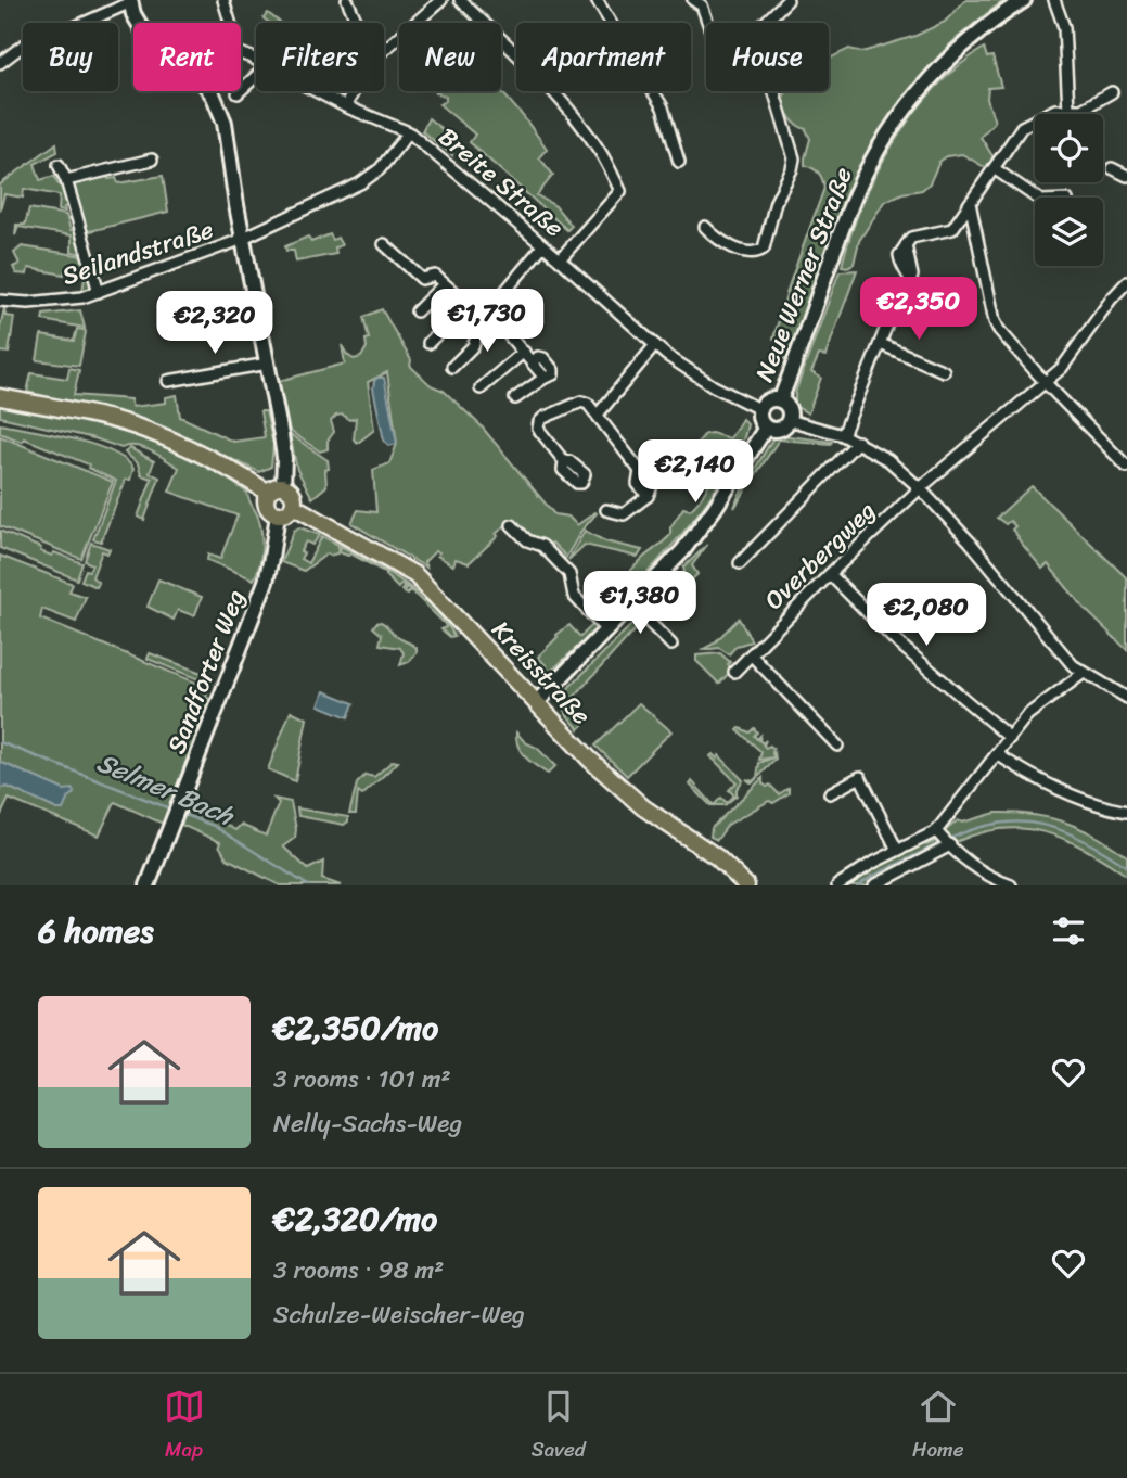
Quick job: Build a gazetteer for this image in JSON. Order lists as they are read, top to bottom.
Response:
{
  "streets": {
    "main road": ["Neue Werner Straße", "Sandforter Weg", "Kreisstraße"],
    "street": ["Breite Straße", "Seilandstraße", "Overbergweg"]
  },
  "crossings": [
    ["Breite Straße", "Seilandstraße"],
    ["Breite Straße", "Neue Werner Straße"],
    ["Sandforter Weg", "Kreisstraße"]
  ],
  "water": ["Selmer Bach"],
  "page": {
    "chip": [
      "Buy",
      "Rent",
      "Filters",
      "New",
      "Apartment",
      "House"
    ],
    "price": [
      "€2,350",
      "€1,730",
      "€2,320",
      "€2,140",
      "€1,380",
      "€2,080"
    ],
    "heading": "6 homes",
    "list": [
      {
        "name": "€2,350/mo",
        "note": "3 rooms · 101 m² · Nelly-Sachs-Weg"
      },
      {
        "name": "€2,320/mo",
        "note": "3 rooms · 98 m² · Schulze-Weischer-Weg"
      }
    ],
    "tabs": ["Map", "Saved", "Home"]
  }
}
